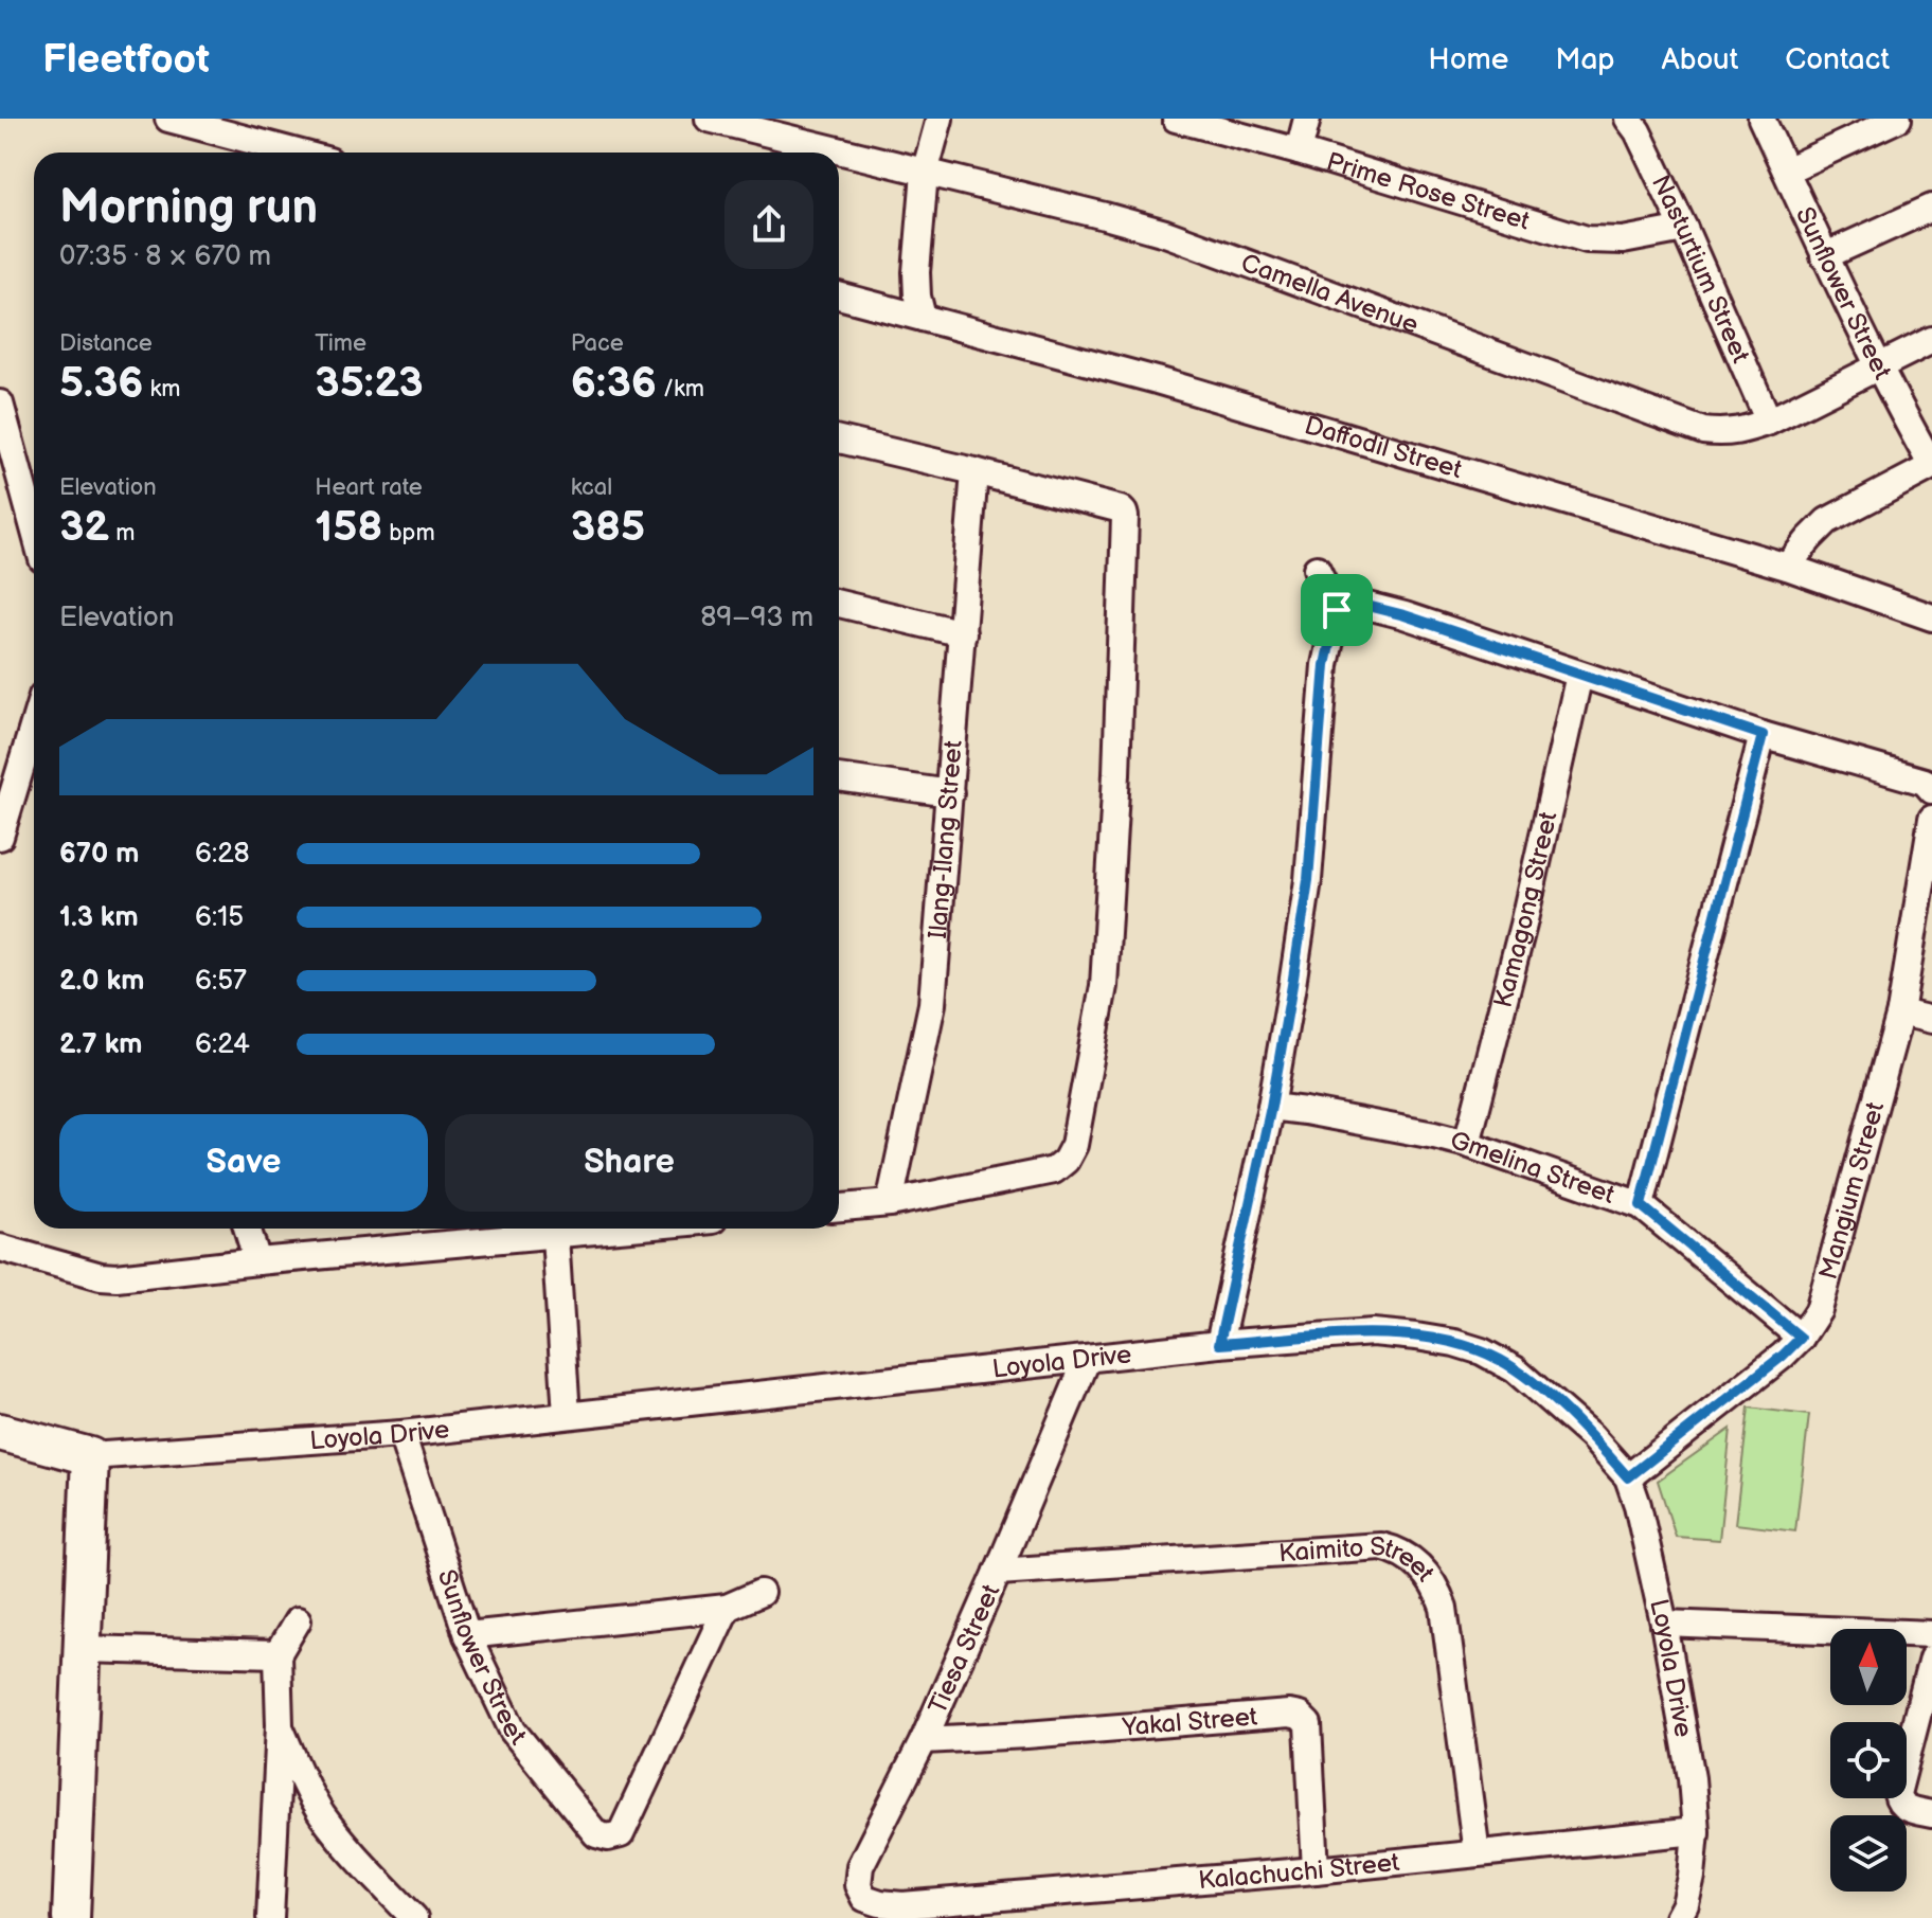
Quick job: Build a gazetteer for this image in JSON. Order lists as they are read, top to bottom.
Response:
{
  "streets": {
    "street": [
      "Prime Rose Street",
      "Nasturtium Street",
      "Sunflower Street",
      "Camella Avenue",
      "Daffodil Street",
      "Ilang-Ilang Street",
      "Kamagong Street",
      "Gmelina Street",
      "Mangium Street",
      "Loyola Drive",
      "Kaimito Street",
      "Tiesa Street",
      "Yakal Street",
      "Kalachuchi Street"
    ]
  },
  "crossings": [
    ["Prime Rose Street", "Nasturtium Street"],
    ["Nasturtium Street", "Camella Avenue"],
    ["Sunflower Street", "Camella Avenue"],
    ["Sunflower Street", "Loyola Drive"],
    ["Kamagong Street", "Gmelina Street"],
    ["Gmelina Street", "Mangium Street"],
    ["Mangium Street", "Loyola Drive"],
    ["Loyola Drive", "Tiesa Street"],
    ["Loyola Drive", "Kalachuchi Street"],
    ["Kaimito Street", "Tiesa Street"],
    ["Kaimito Street", "Kalachuchi Street"],
    ["Tiesa Street", "Yakal Street"],
    ["Tiesa Street", "Kalachuchi Street"],
    ["Yakal Street", "Kalachuchi Street"]
  ],
  "north": "top",
  "page": {
    "header": "Fleetfoot",
    "nav": [
      "Home",
      "Map",
      "About",
      "Contact"
    ],
    "heading": ["Morning run", "07:35 · 8 × 670 m"],
    "stats": [
      ["Distance", "5.36 km"],
      ["Time", "35:23"],
      ["Pace", "6:36 /km"],
      ["Elevation", "32 m"],
      ["Heart rate", "158 bpm"],
      ["kcal", "385"]
    ],
    "chart": ["Elevation", "89–93 m"],
    "list": [
      {
        "name": "670 m",
        "note": "6:28"
      },
      {
        "name": "1.3 km",
        "note": "6:15"
      },
      {
        "name": "2.0 km",
        "note": "6:57"
      },
      {
        "name": "2.7 km",
        "note": "6:24"
      }
    ],
    "buttons": ["Save", "Share"]
  }
}
